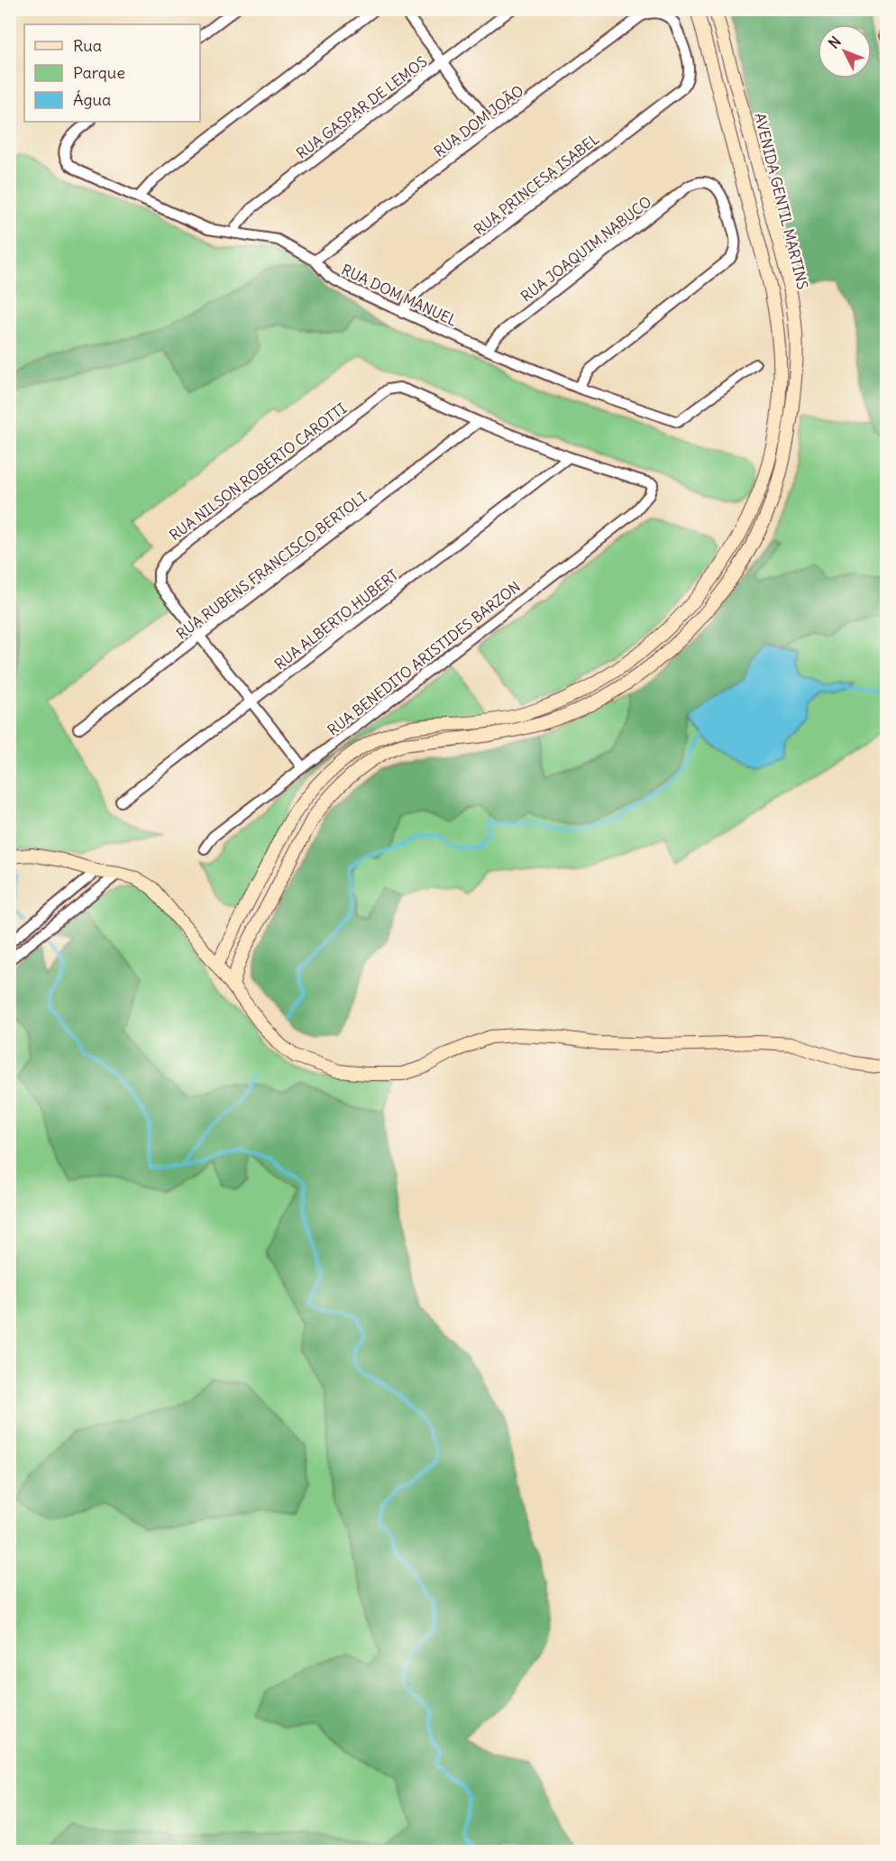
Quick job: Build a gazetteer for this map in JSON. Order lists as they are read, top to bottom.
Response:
{
  "streets": {
    "main road": ["AVENIDA GENTIL MARTINS"],
    "street": [
      "RUA GASPAR DE LEMOS",
      "RUA DOM JOÃO",
      "RUA PRINCESA ISABEL",
      "RUA JOAQUIM NABUCO",
      "RUA DOM MANUEL",
      "RUA NILSON ROBERTO CAROTTI",
      "RUA RUBENS FRANCISCO BERTOLI",
      "RUA ALBERTO HUBERT",
      "RUA BENEDITO ARISTIDES BARZON"
    ]
  },
  "crossings": [
    ["RUA GASPAR DE LEMOS", "RUA DOM MANUEL"],
    ["RUA DOM JOÃO", "RUA PRINCESA ISABEL"],
    ["RUA DOM JOÃO", "RUA DOM MANUEL"],
    ["RUA PRINCESA ISABEL", "RUA DOM MANUEL"],
    ["RUA JOAQUIM NABUCO", "RUA DOM MANUEL"],
    ["RUA NILSON ROBERTO CAROTTI", "RUA RUBENS FRANCISCO BERTOLI"],
    ["RUA ALBERTO HUBERT", "RUA BENEDITO ARISTIDES BARZON"]
  ],
  "legend": ["Rua", "Parque", "Água"],
  "north": "top left"
}
